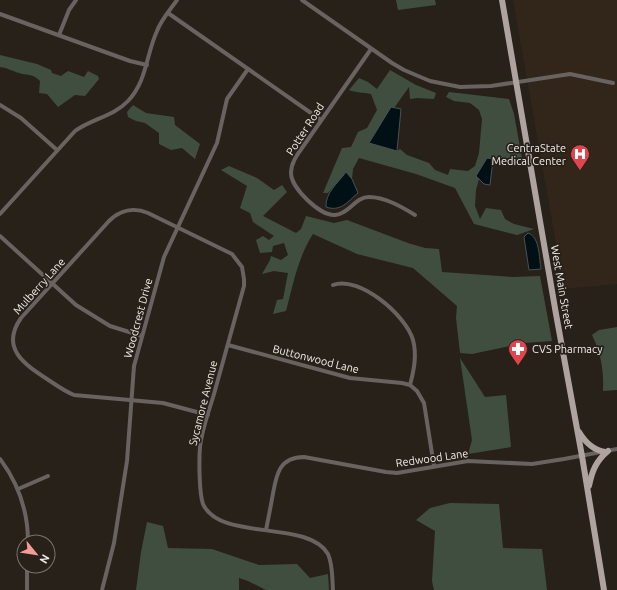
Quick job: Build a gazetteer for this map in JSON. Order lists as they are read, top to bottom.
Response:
{
  "streets": {
    "main road": ["West Main Street"],
    "street": [
      "Potter Road",
      "Mulberry Lane",
      "Woodcrest Drive",
      "Buttonwood Lane",
      "Sycamore Avenue",
      "Redwood Lane"
    ]
  },
  "crossings": [
    ["Mulberry Lane", "Woodcrest Drive"],
    ["Mulberry Lane", "Sycamore Avenue"],
    ["West Main Street", "Redwood Lane"],
    ["Woodcrest Drive", "Sycamore Avenue"],
    ["Buttonwood Lane", "Sycamore Avenue"],
    ["Sycamore Avenue", "Redwood Lane"]
  ],
  "places": {
    "hospital": ["CentraState Medical Center"],
    "pharmacy": ["CVS Pharmacy"]
  },
  "north": "bottom right"
}
